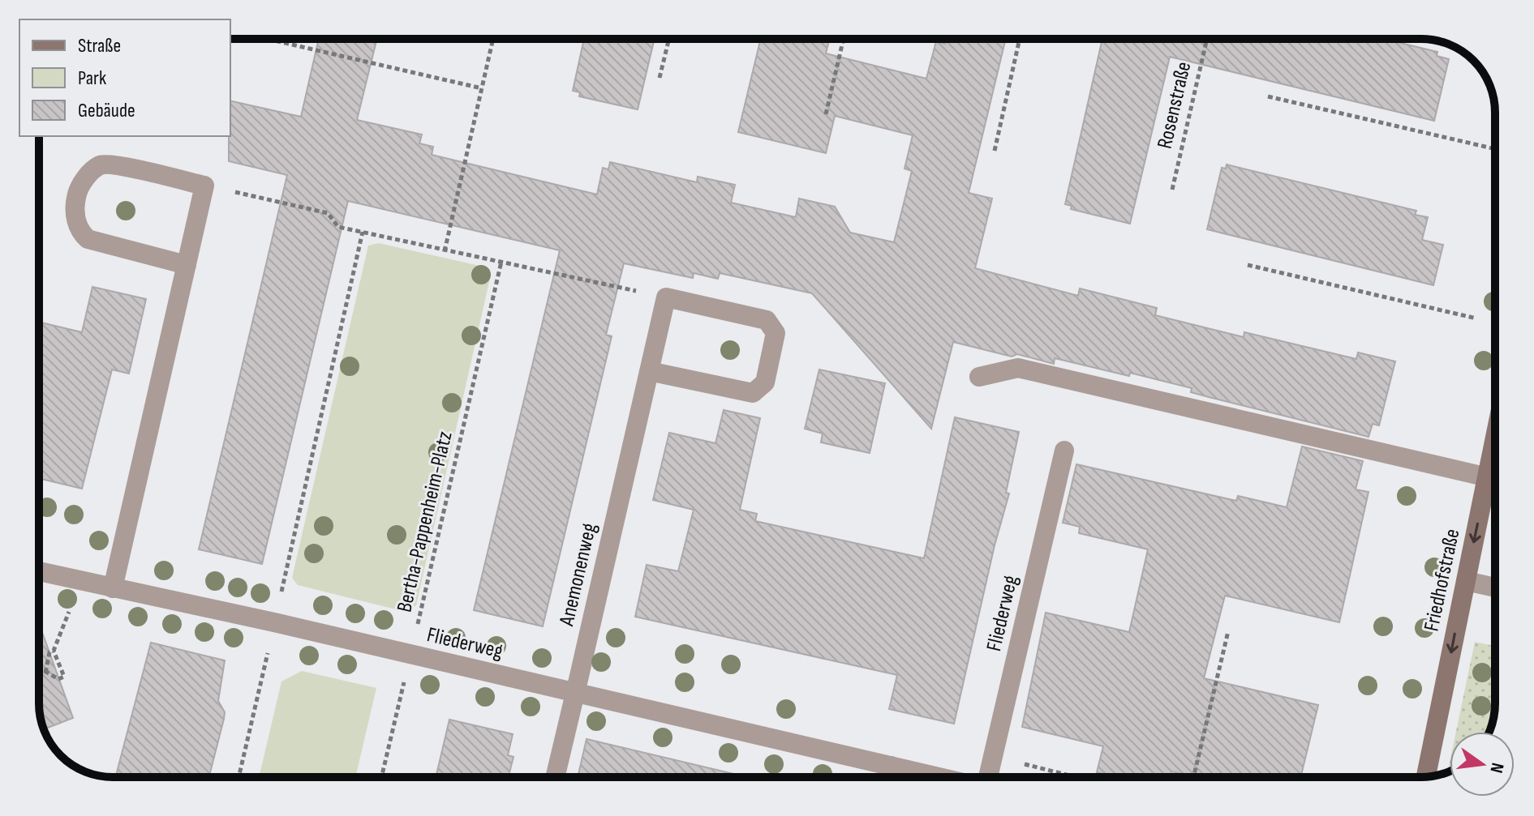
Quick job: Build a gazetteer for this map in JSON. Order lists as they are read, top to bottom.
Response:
{
  "streets": {
    "main road": ["Friedhofstraße"],
    "street": ["Anemonenweg", "Fliederweg"],
    "path": ["Rosenstraße", "Bertha-Pappenheim-Platz"]
  },
  "crossings": [
    ["Bertha-Pappenheim-Platz", "Fliederweg"],
    ["Anemonenweg", "Fliederweg"]
  ],
  "one_way": ["Friedhofstraße"],
  "legend": ["Straße", "Park", "Gebäude"],
  "north": "right"
}
